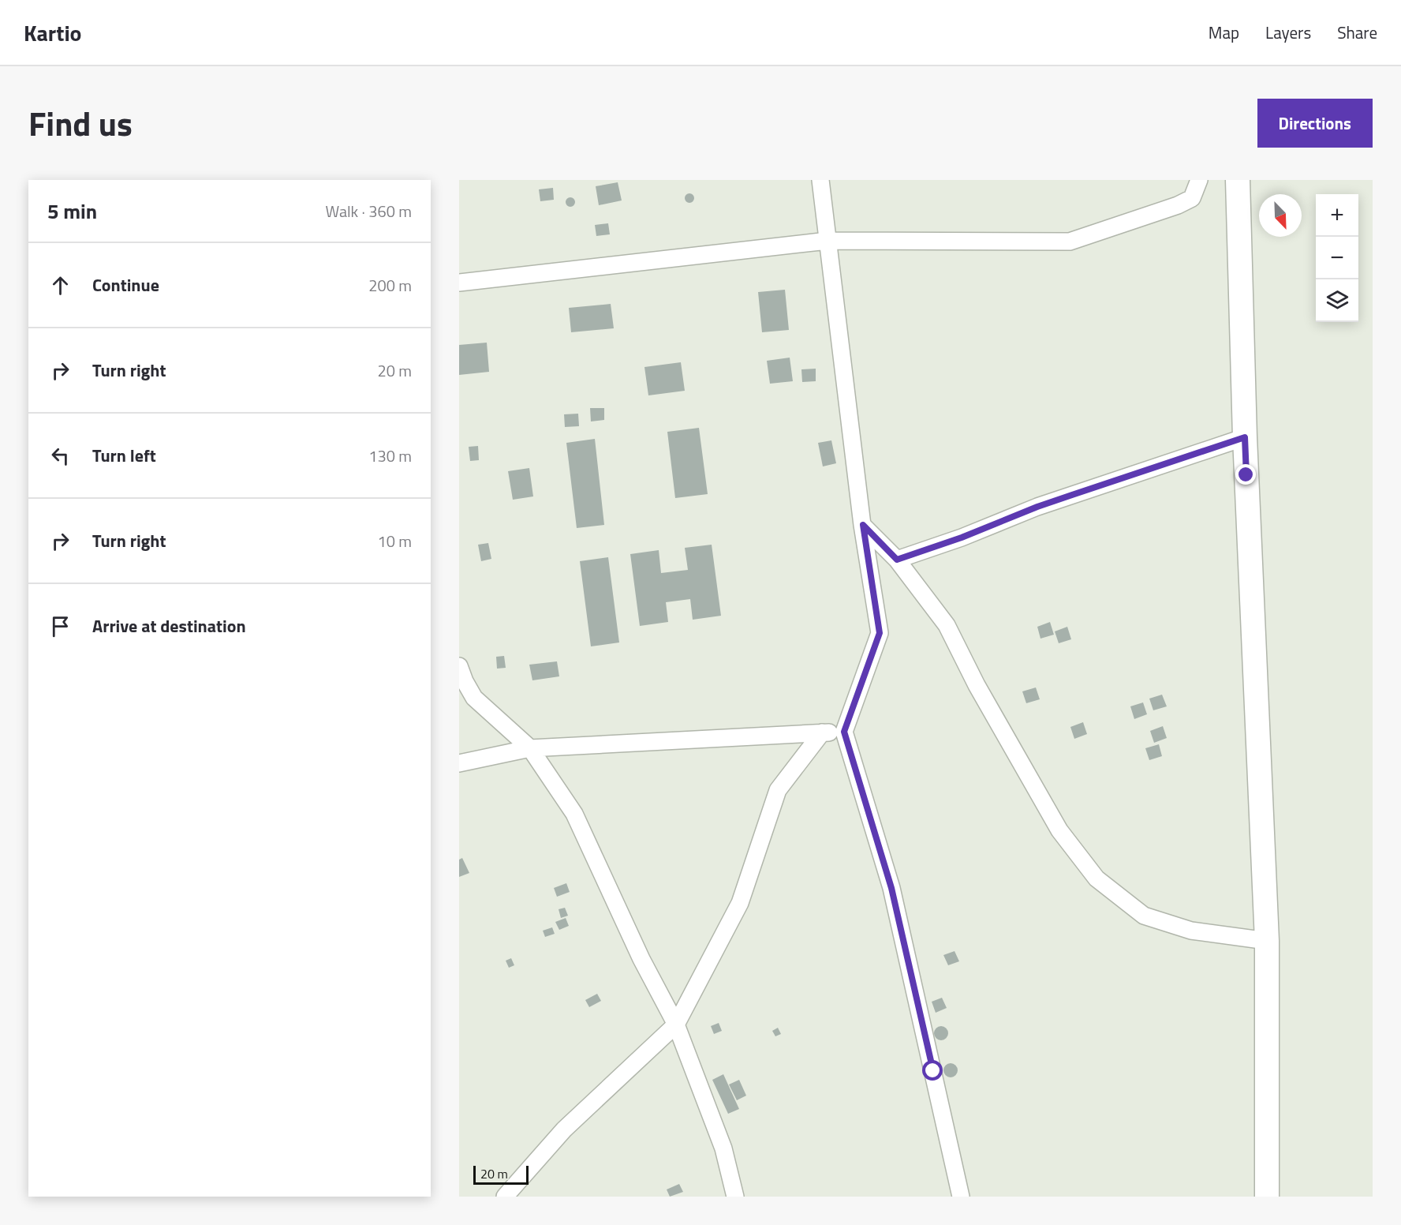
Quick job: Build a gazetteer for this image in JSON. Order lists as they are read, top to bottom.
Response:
{
  "scale_bar": "20 m",
  "north": "bottom right",
  "page": {
    "header": "Kartio",
    "nav": ["Map", "Layers", "Share"],
    "title": "Find us",
    "buttons": "Directions",
    "heading": ["5 min", "Walk · 360 m"],
    "map_buttons": ["+", "−"],
    "list": [
      ["Continue", "200 m"],
      ["Turn right", "20 m"],
      ["Turn left", "130 m"],
      ["Turn right", "10 m"],
      "Arrive at destination"
    ],
    "scale": "20 m"
  }
}
